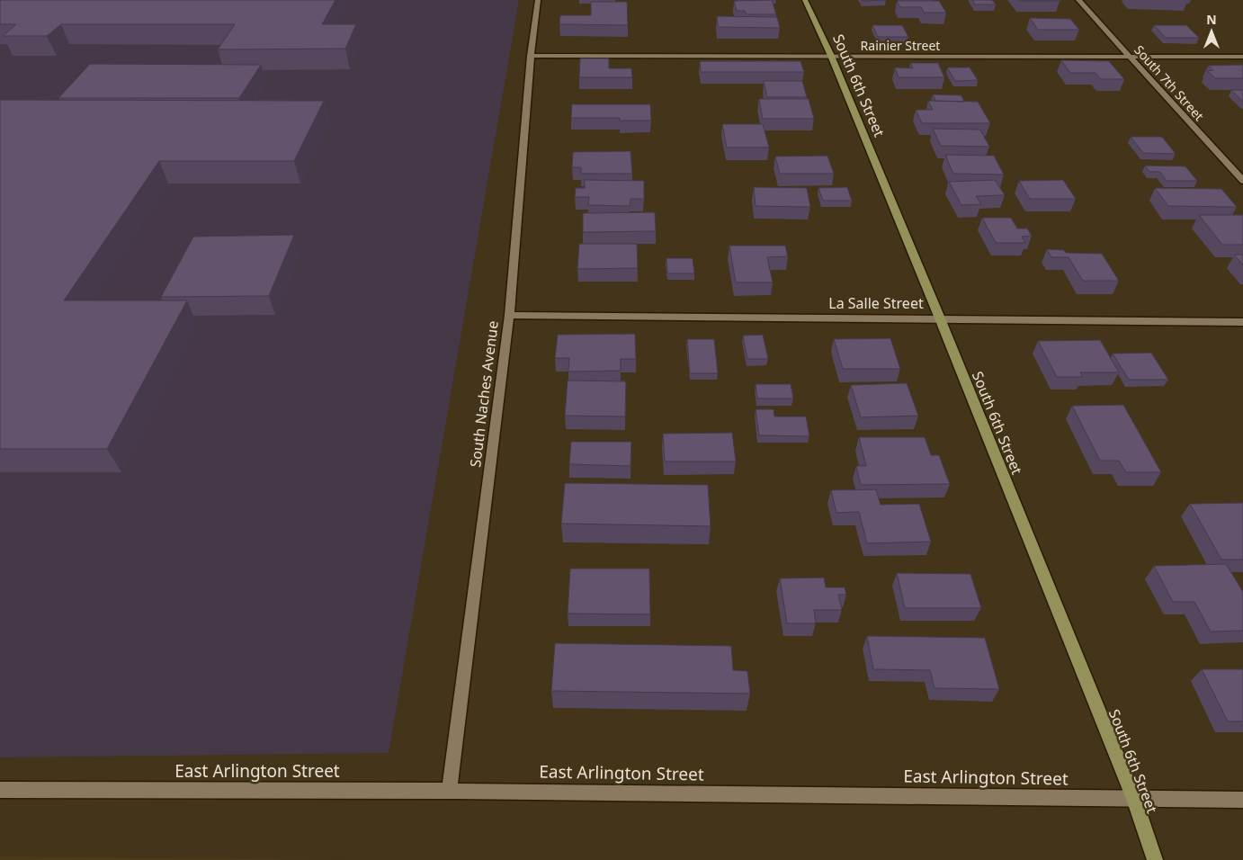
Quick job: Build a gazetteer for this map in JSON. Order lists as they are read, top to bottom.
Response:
{
  "streets": {
    "street": [
      "Rainier Street",
      "South 7th Street",
      "South 6th Street",
      "La Salle Street",
      "South Naches Avenue",
      "East Arlington Street"
    ]
  },
  "crossings": [
    ["Rainier Street", "South 7th Street"],
    ["Rainier Street", "South 6th Street"],
    ["Rainier Street", "South Naches Avenue"],
    ["South 6th Street", "La Salle Street"],
    ["South 6th Street", "East Arlington Street"],
    ["La Salle Street", "South Naches Avenue"],
    ["South Naches Avenue", "East Arlington Street"]
  ],
  "north": "top"
}
